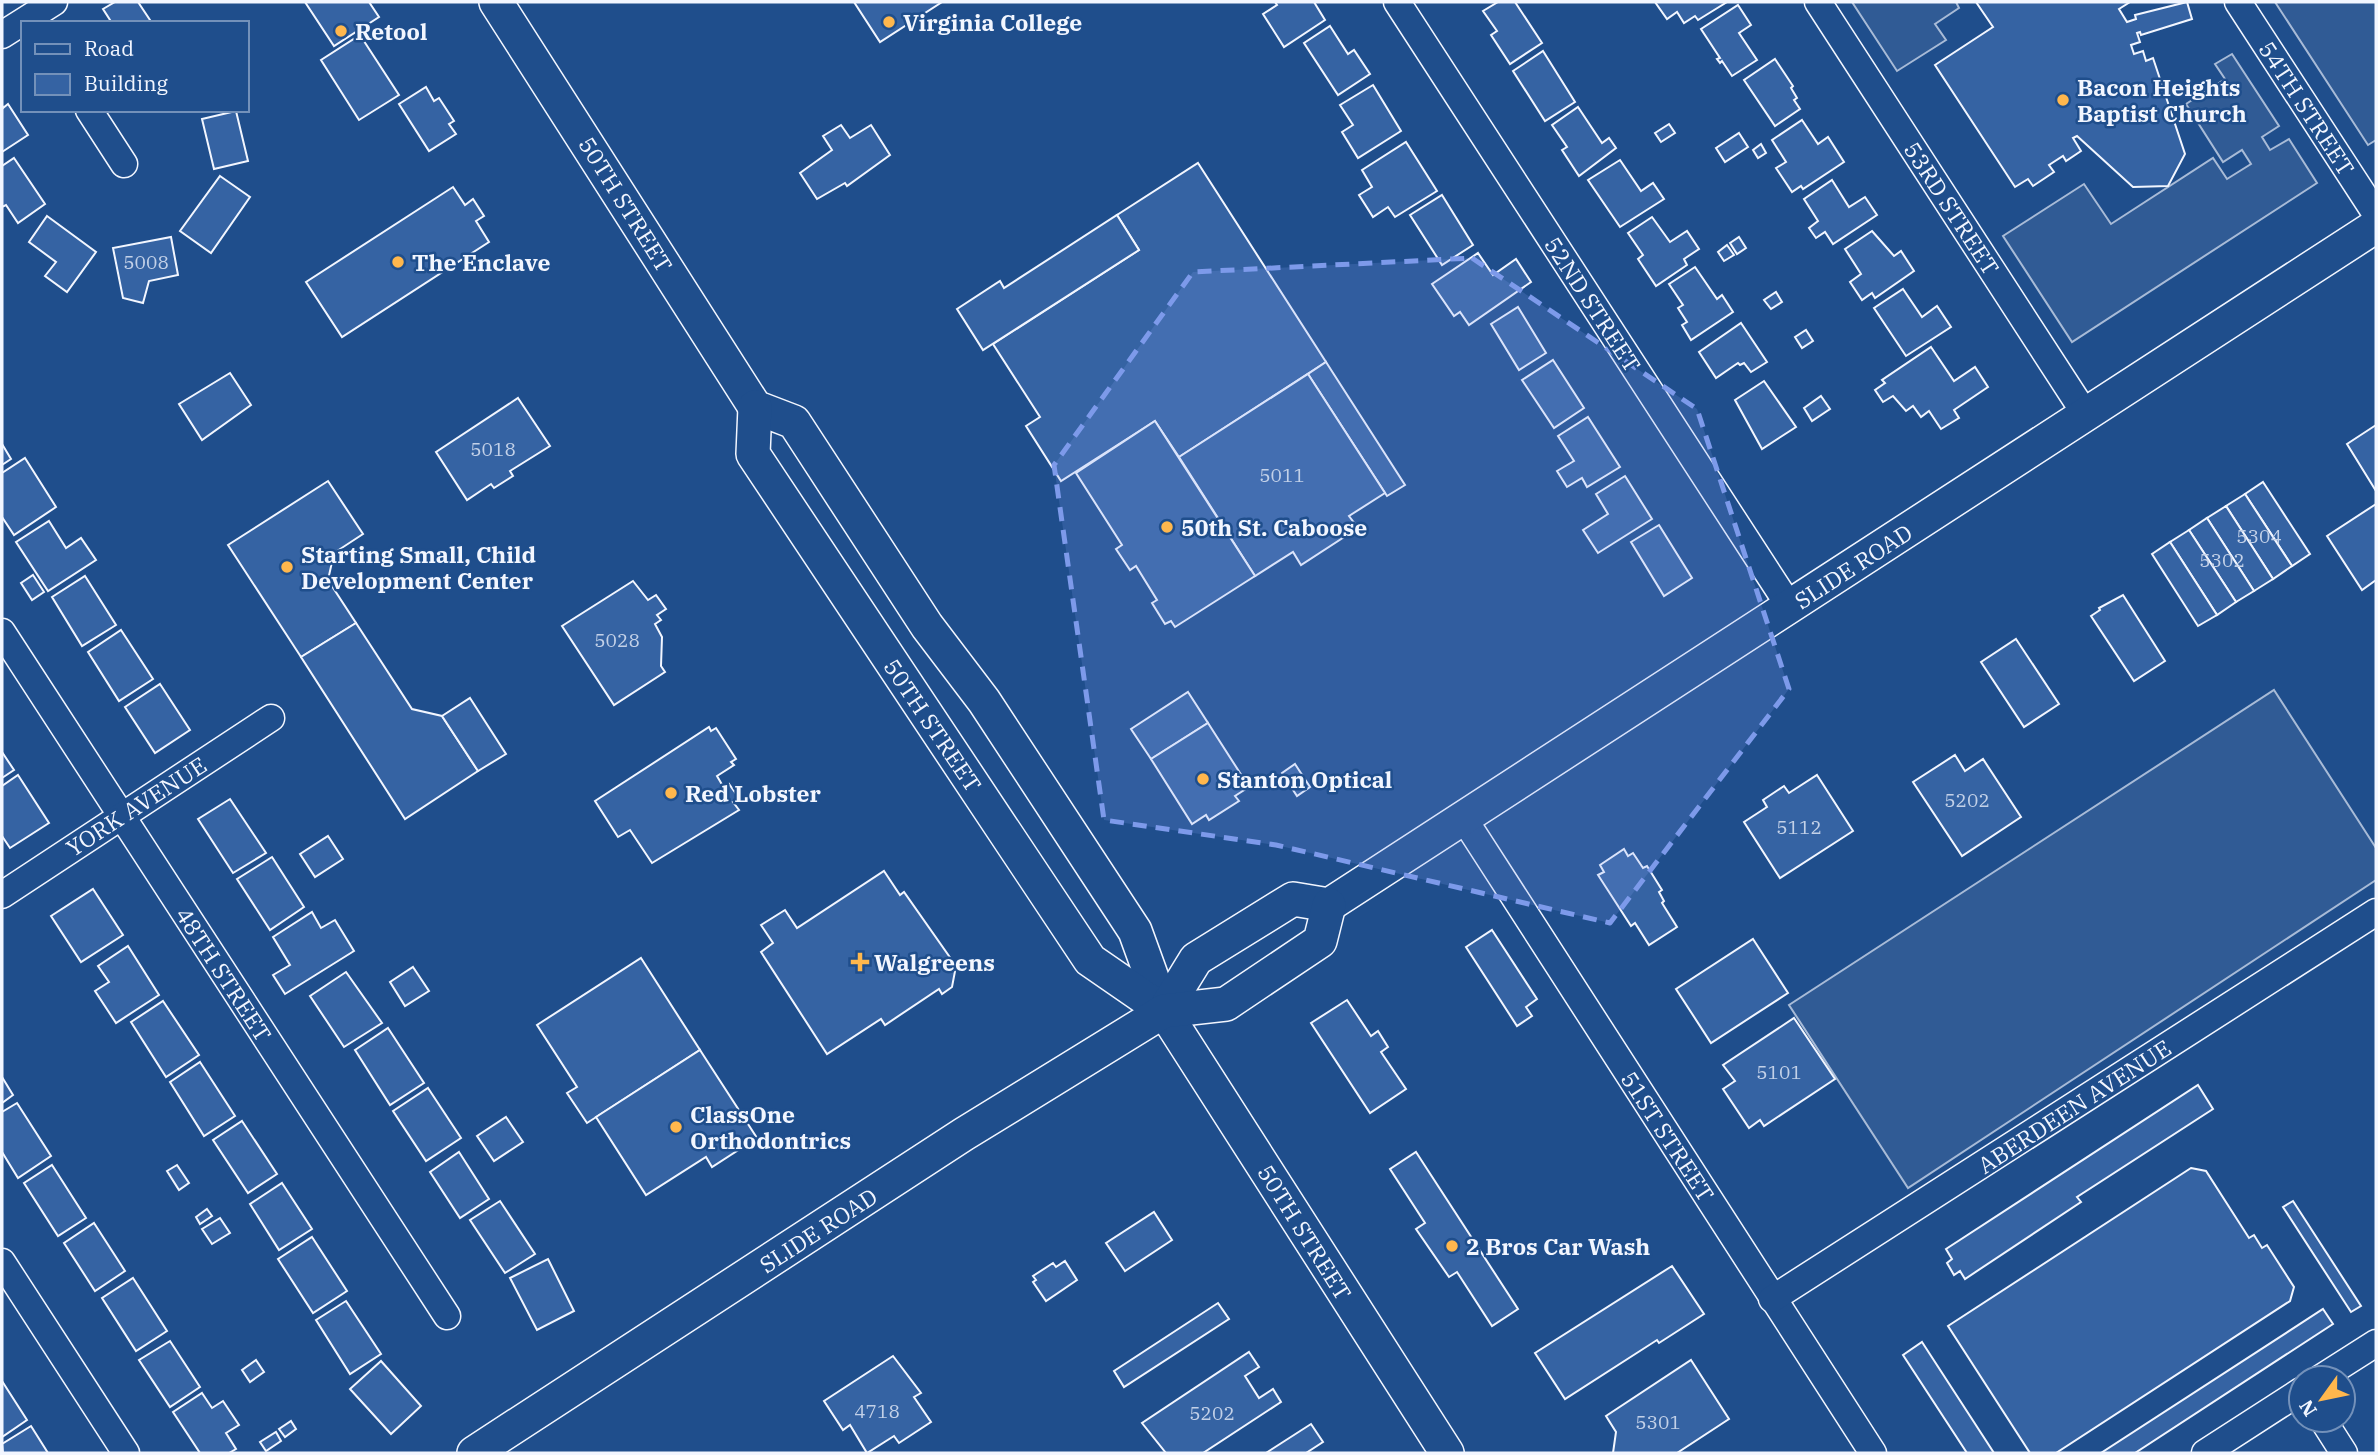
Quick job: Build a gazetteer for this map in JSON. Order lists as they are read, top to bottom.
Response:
{
  "streets": {
    "main road": ["50TH STREET", "SLIDE ROAD"],
    "street": [
      "54TH STREET",
      "53RD STREET",
      "52ND STREET",
      "YORK AVENUE",
      "48TH STREET",
      "ABERDEEN AVENUE",
      "51ST STREET"
    ]
  },
  "crossings": [
    ["50TH STREET", "SLIDE ROAD"],
    ["53RD STREET", "SLIDE ROAD"],
    ["52ND STREET", "SLIDE ROAD"],
    ["SLIDE ROAD", "51ST STREET"],
    ["YORK AVENUE", "48TH STREET"],
    ["ABERDEEN AVENUE", "51ST STREET"]
  ],
  "places": {
    "other": [
      "Virginia College",
      "Retool",
      "Bacon Heights Baptist Church",
      "The Enclave",
      "50th St. Caboose",
      "Starting Small, Child Development Center",
      "Stanton Optical",
      "Red Lobster",
      "ClassOne Orthodontrics",
      "2 Bros Car Wash"
    ],
    "health": ["Walgreens"]
  },
  "house_numbers": [
    "5008",
    "5018",
    "5011",
    "5304",
    "5302",
    "5028",
    "5202",
    "5112",
    "5101",
    "4718",
    "5202",
    "5301"
  ],
  "legend": ["Road", "Building"],
  "north": "bottom left"
}
